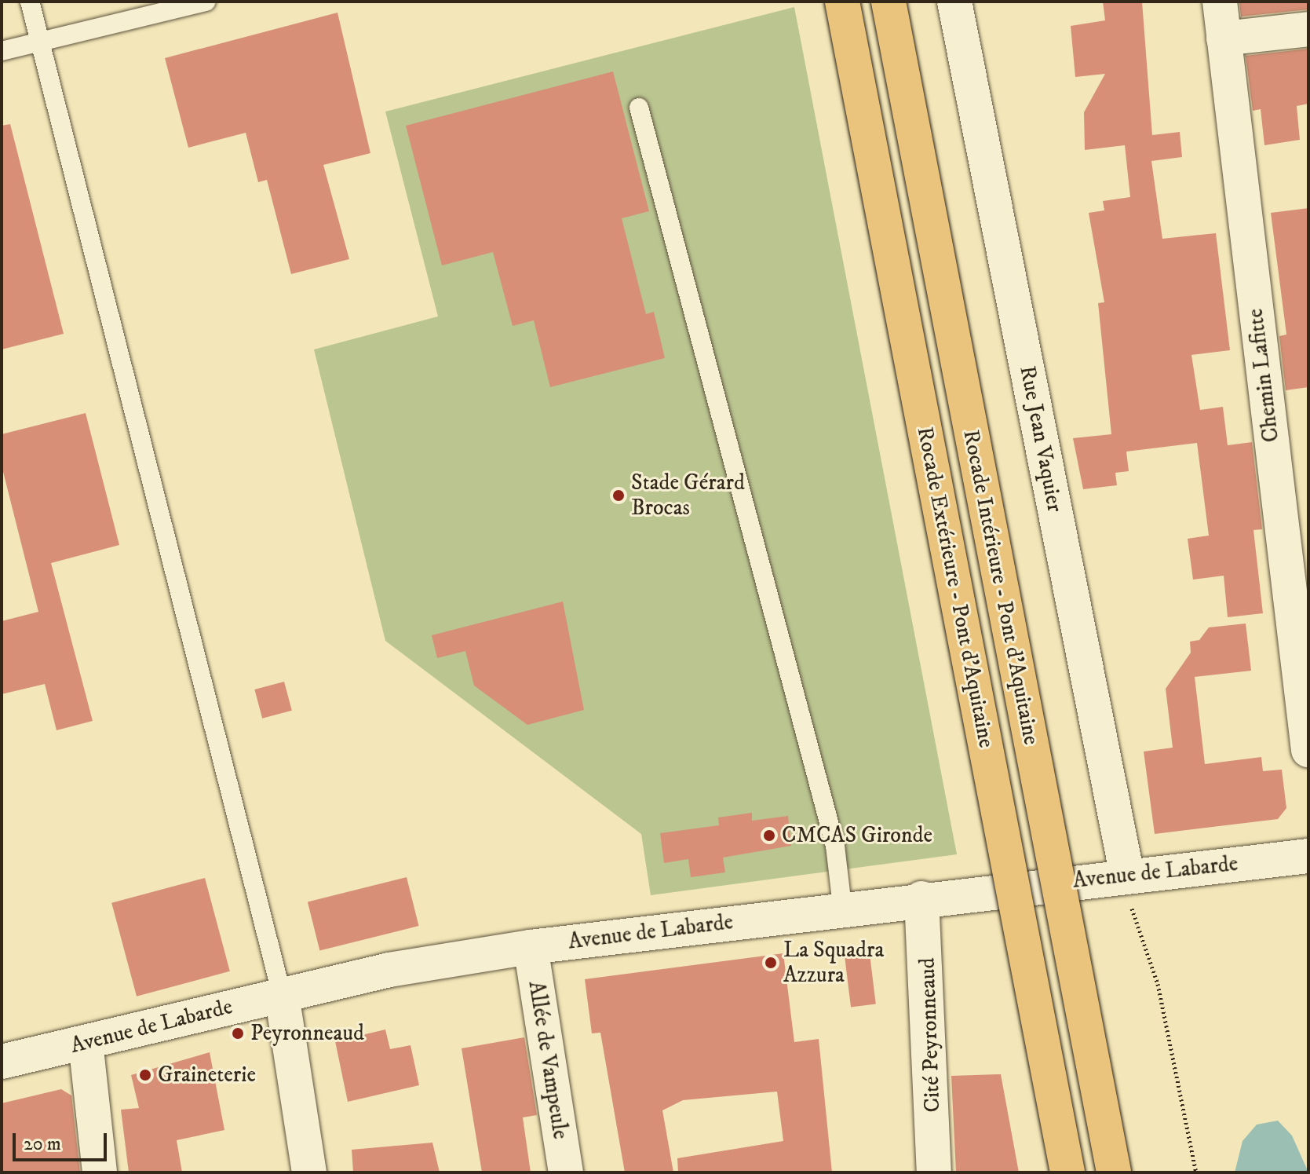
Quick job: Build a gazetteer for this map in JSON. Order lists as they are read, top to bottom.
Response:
{
  "streets": {
    "highway": ["Rocade Extérieure - Pont d'Aquitaine", "Rocade Intérieure - Pont d'Aquitaine"],
    "street": [
      "Chemin Lafitte",
      "Rue Jean Vaquier",
      "Avenue de Labarde",
      "Cité Peyronneaud",
      "Allée de Vampeule"
    ]
  },
  "crossings": [
    ["Rue Jean Vaquier", "Avenue de Labarde"],
    ["Avenue de Labarde", "Cité Peyronneaud"],
    ["Avenue de Labarde", "Allée de Vampeule"]
  ],
  "places": [
    "Stade Gérard Brocas",
    "CMCAS Gironde",
    "La Squadra Azzura",
    "Peyronneaud",
    "Graineterie"
  ],
  "scale_bar": "20 m"
}
